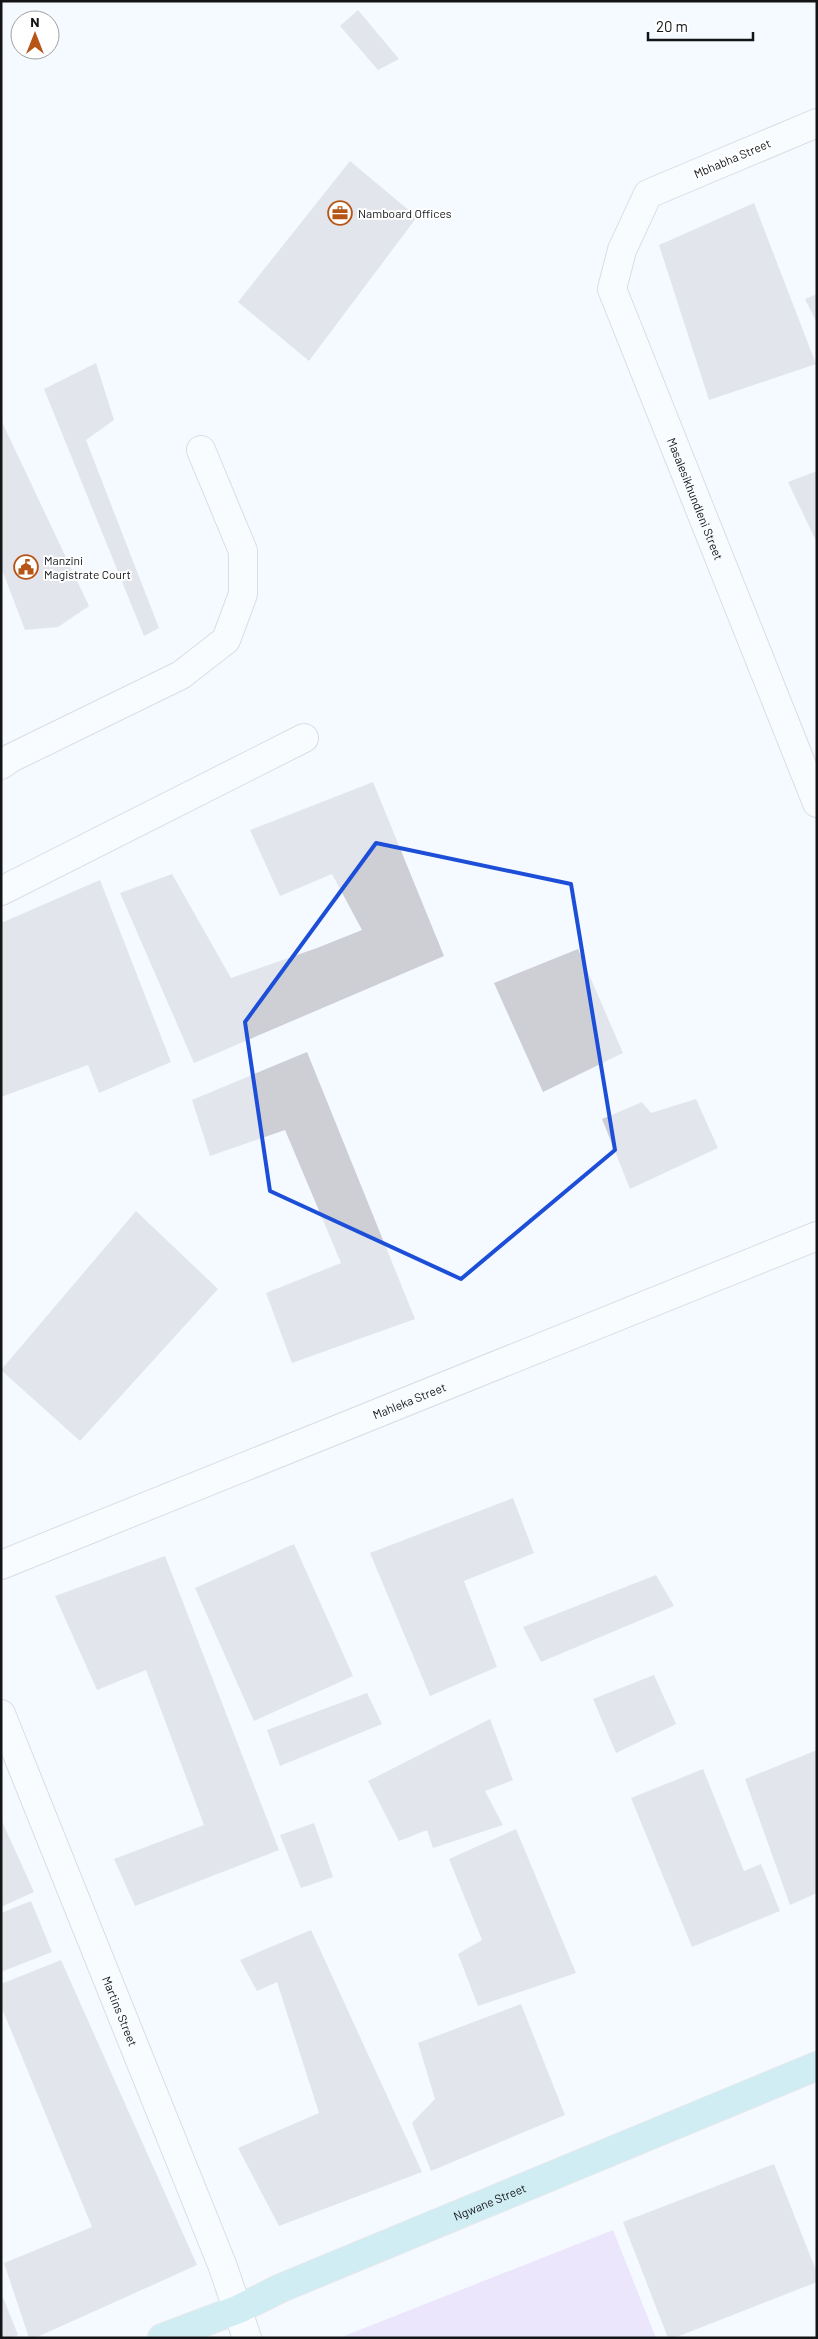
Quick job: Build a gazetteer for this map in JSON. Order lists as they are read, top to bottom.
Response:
{
  "streets": {
    "main road": ["Ngwane Street"],
    "street": [
      "Mbhabha Street",
      "Masalesikhundleni Street",
      "Mahleka Street",
      "Martins Street"
    ]
  },
  "crossings": [
    ["Mbhabha Street", "Masalesikhundleni Street"],
    ["Martins Street", "Ngwane Street"]
  ],
  "places": {
    "office": ["Namboard Offices"],
    "public building": ["Manzini Magistrate Court"]
  },
  "scale_bar": "20 m",
  "north": "top"
}
